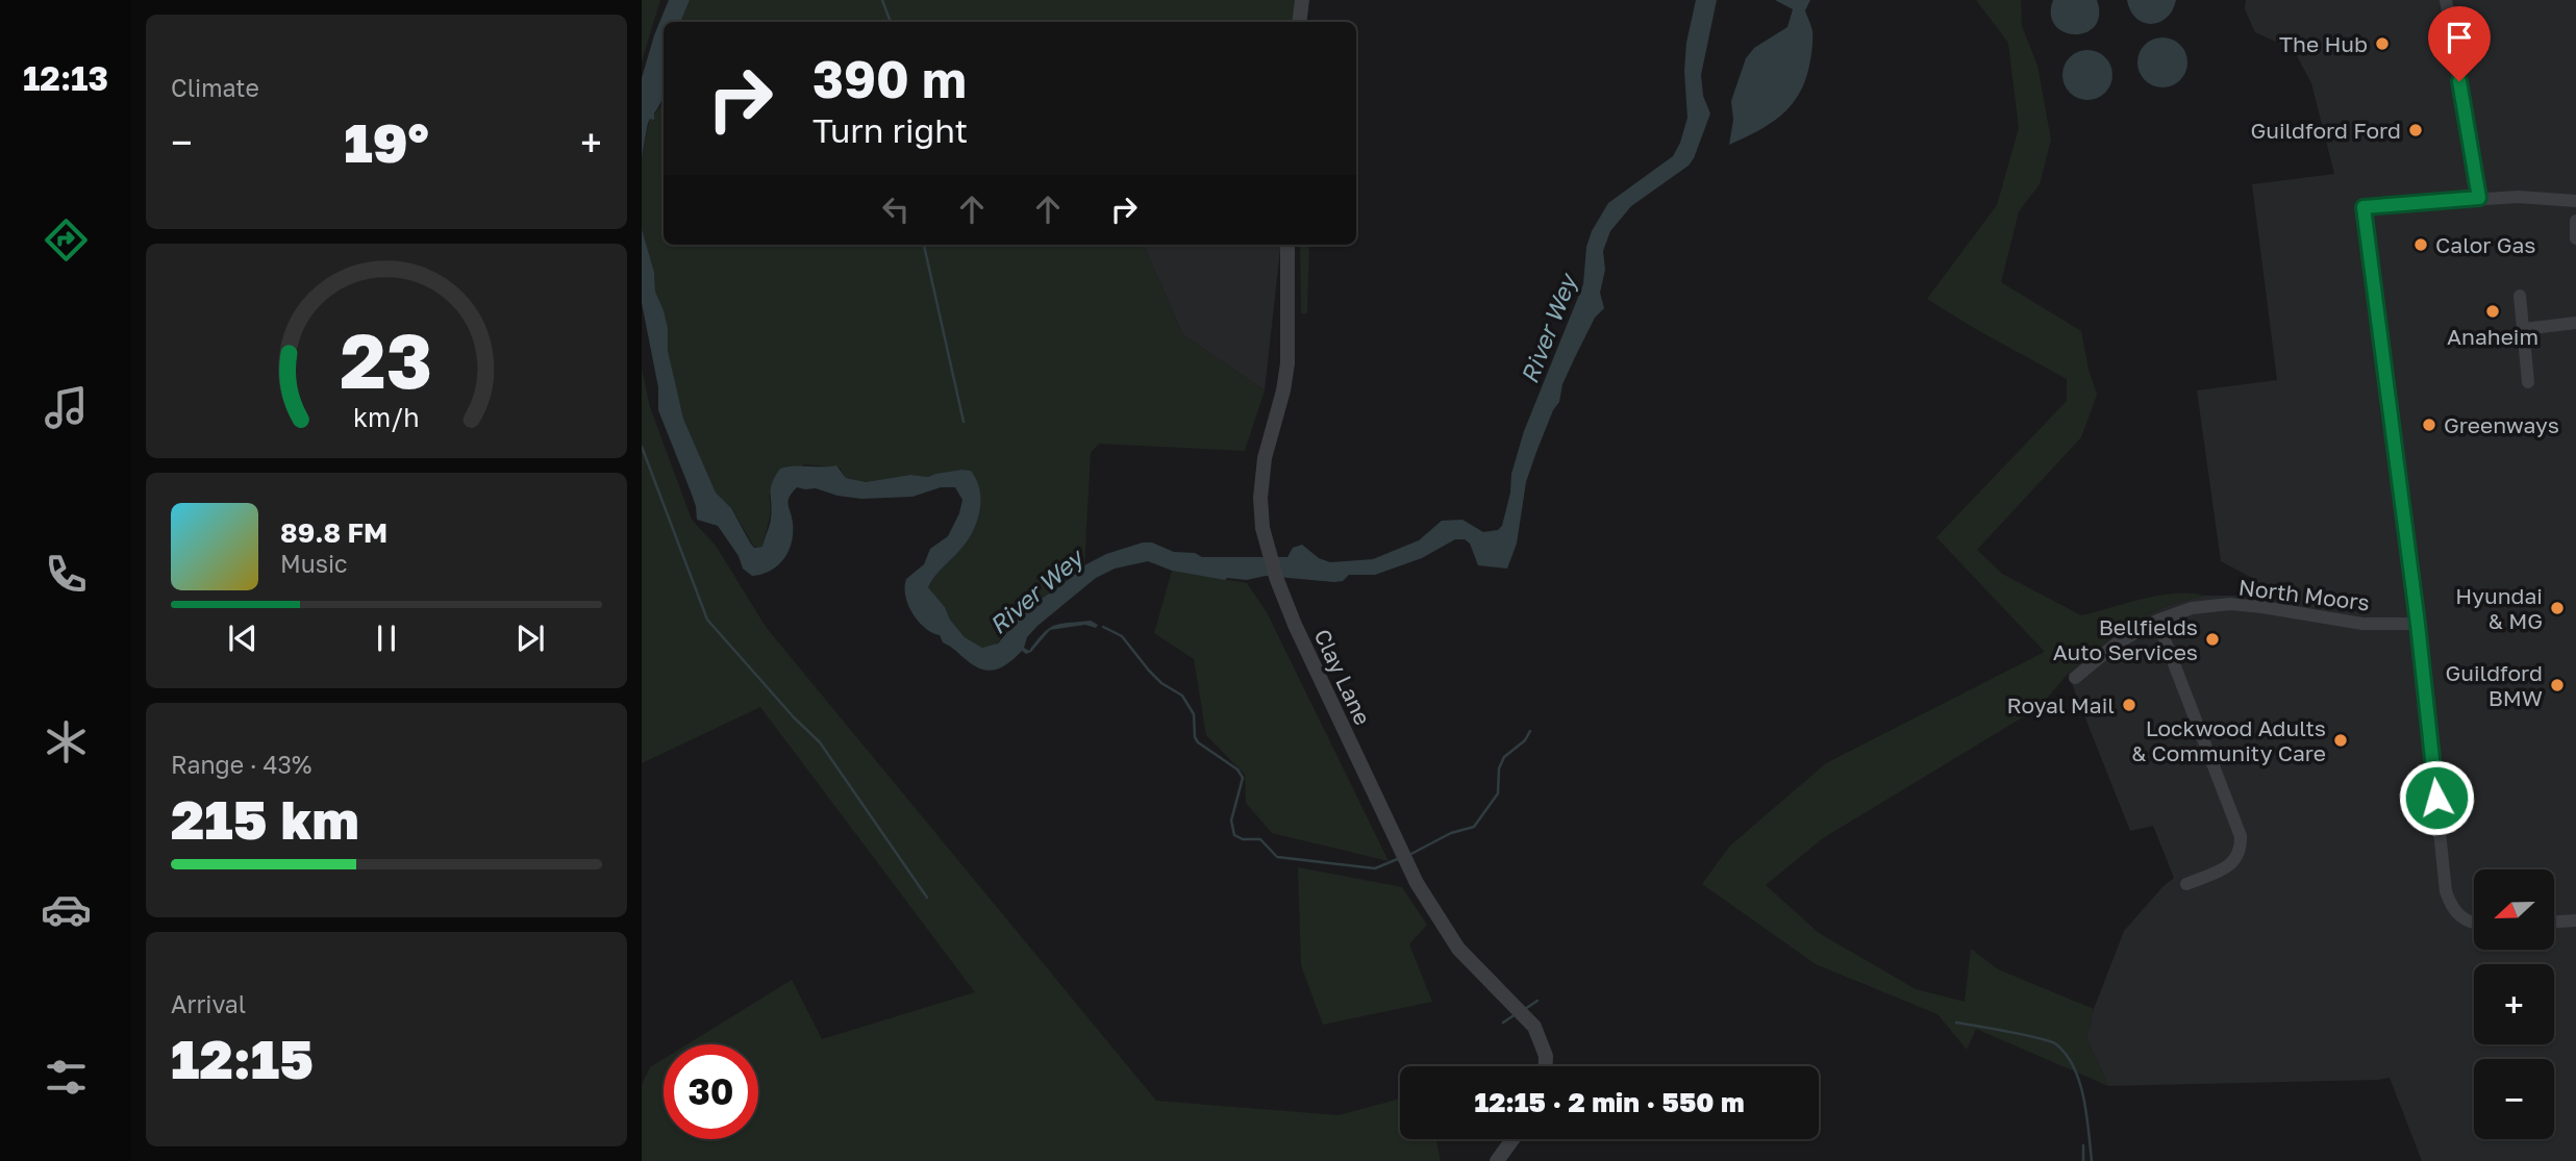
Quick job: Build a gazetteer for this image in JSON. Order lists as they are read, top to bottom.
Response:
{
  "streets": {
    "street": ["North Moors", "Clay Lane"]
  },
  "water": ["River Wey"],
  "places": [
    "The Hub",
    "Guildford Ford",
    "Calor Gas",
    "Anaheim",
    "Greenways",
    "Hyundai & MG",
    "Bellfields Auto Services",
    "Guildford BMW",
    "Royal Mail",
    "Lockwood Adults & Community Care"
  ],
  "north": "left",
  "page": {
    "tabs": "12:13",
    "tile": [
      "Climate",
      ["Range · 43%", "215 km"],
      ["Arrival", "12:15"]
    ],
    "turn": ["390 m", "Turn right"],
    "heat": ["−", "19°", "+"],
    "song": ["89.8 FM", "Music"],
    "map_buttons": ["+", "−"],
    "limit": "30",
    "trip": "12:15 · 2 min · 550 m",
    "gauge": ["23", "km/h"]
  }
}
